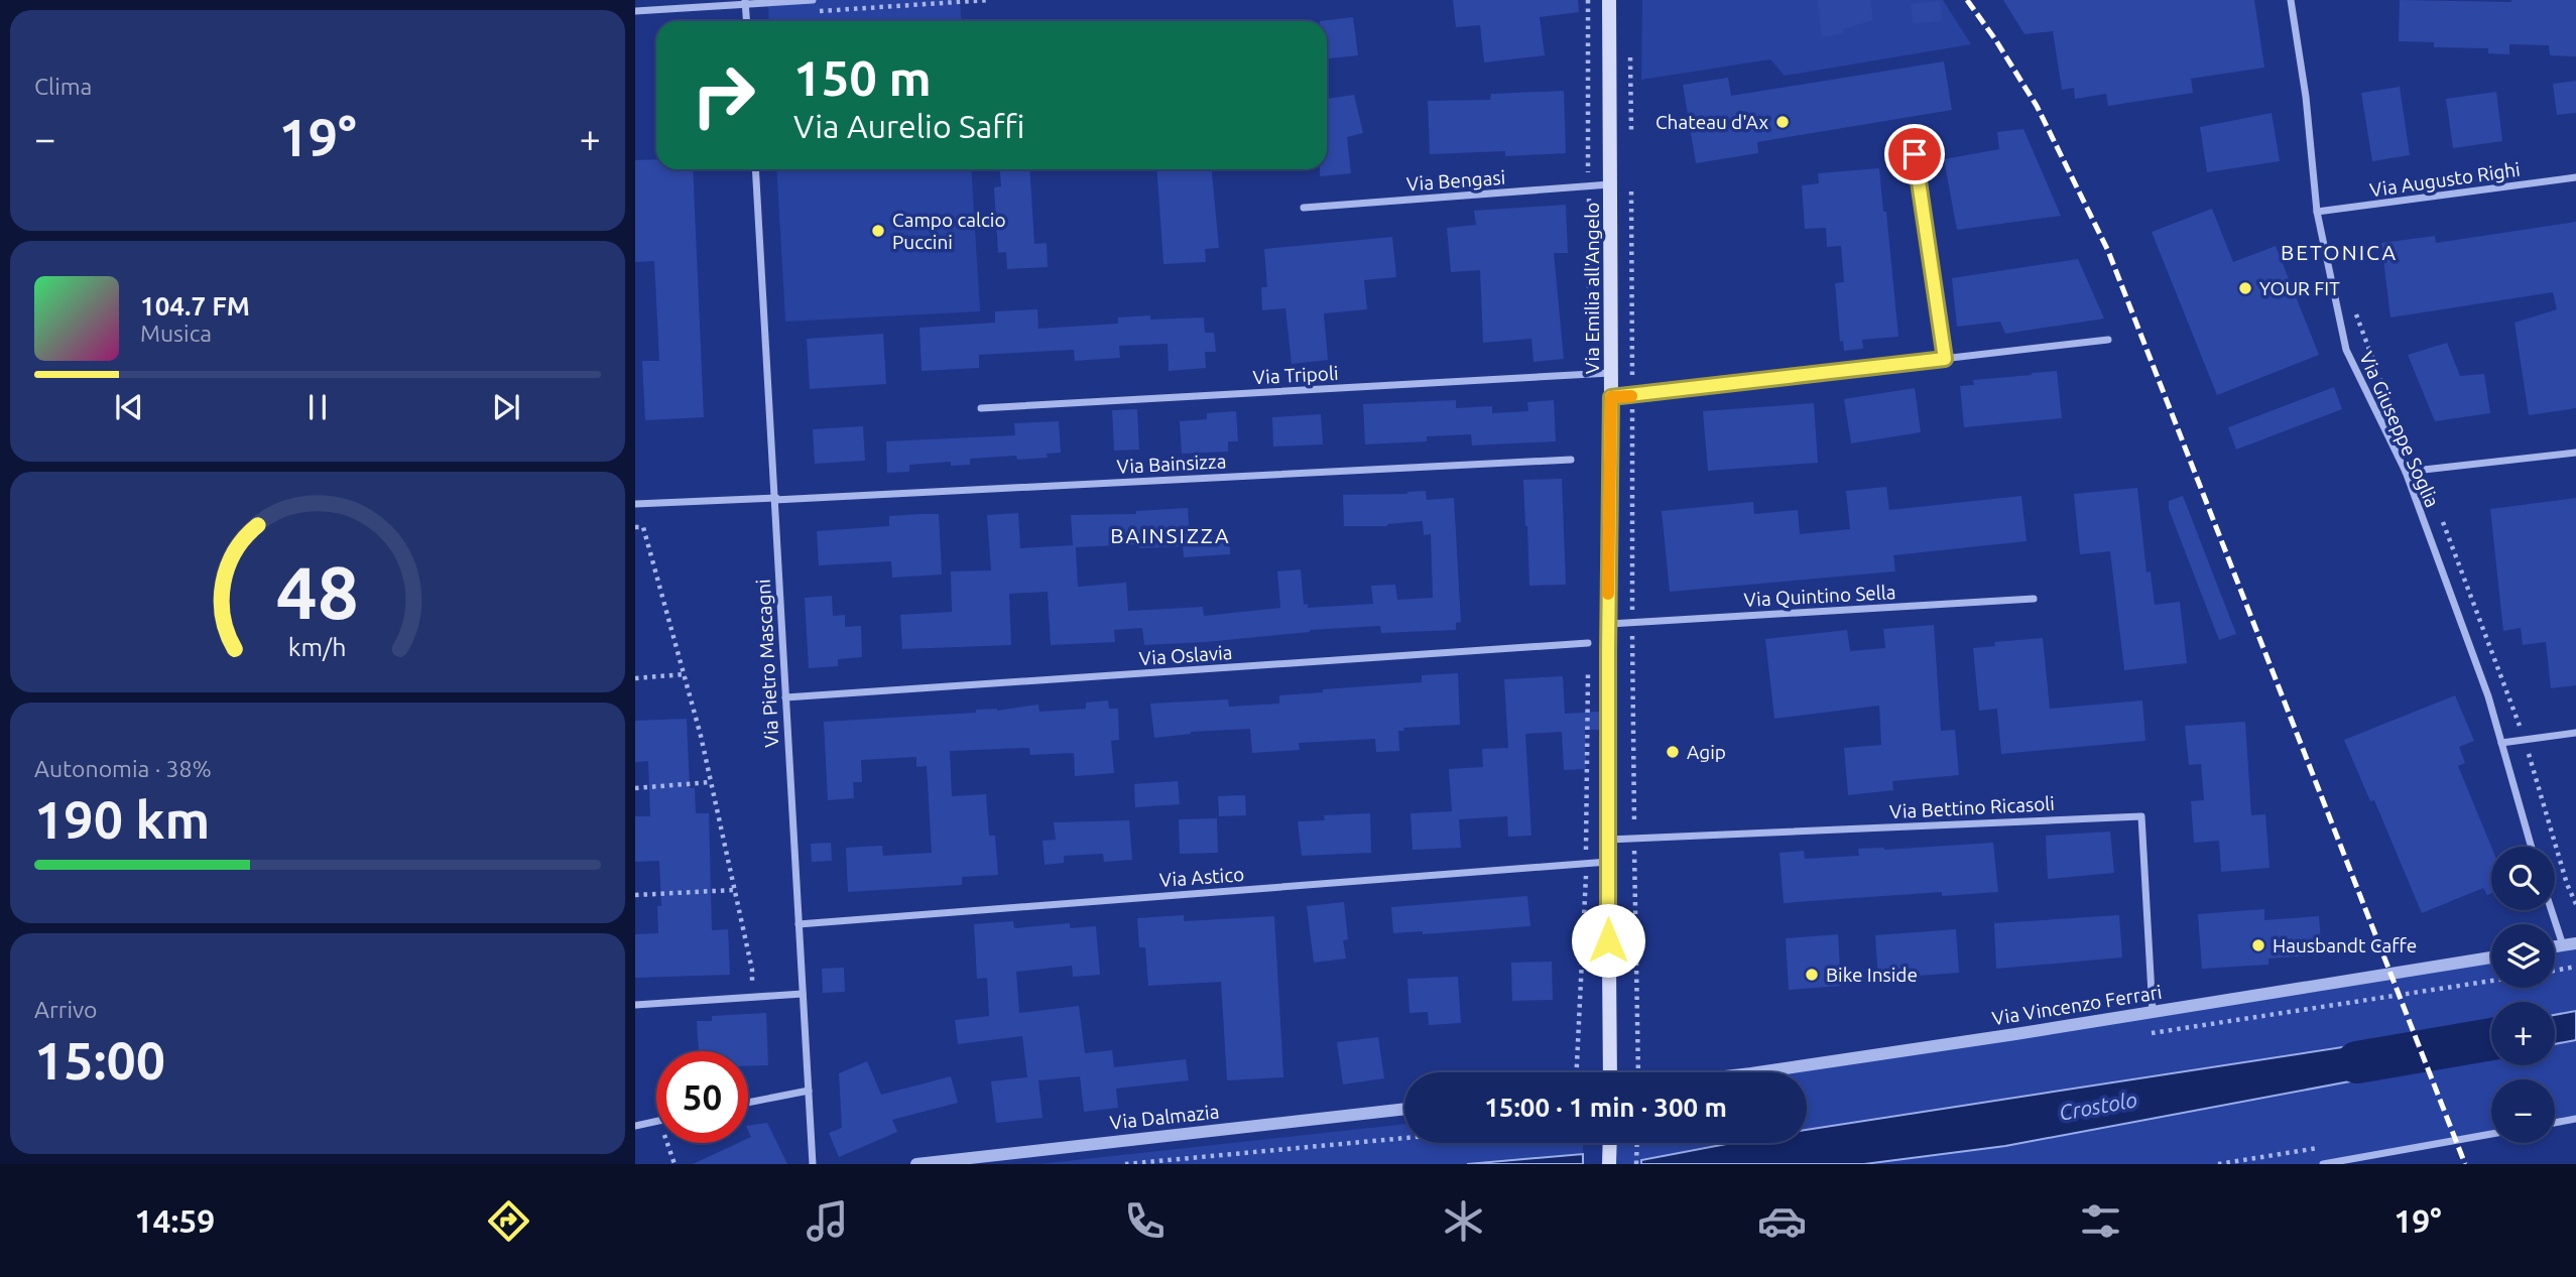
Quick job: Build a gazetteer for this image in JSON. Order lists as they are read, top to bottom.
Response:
{
  "streets": {
    "main road": ["Via Emilia all'Angelo"],
    "street": [
      "Via Augusto Righi",
      "Via Bengasi",
      "Via Tripoli",
      "Via Giuseppe Soglia",
      "Via Bainsizza",
      "Via Quintino Sella",
      "Via Oslavia",
      "Via Pietro Mascagni",
      "Via Bettino Ricasoli",
      "Via Astico",
      "Via Vincenzo Ferrari",
      "Via Dalmazia"
    ]
  },
  "crossings": [
    ["Via Augusto Righi", "Via Giuseppe Soglia"],
    ["Via Bengasi", "Via Emilia all'Angelo"],
    ["Via Emilia all'Angelo", "Via Tripoli"],
    ["Via Emilia all'Angelo", "Via Quintino Sella"],
    ["Via Emilia all'Angelo", "Via Bettino Ricasoli"],
    ["Via Emilia all'Angelo", "Via Astico"],
    ["Via Bainsizza", "Via Pietro Mascagni"],
    ["Via Oslavia", "Via Pietro Mascagni"],
    ["Via Pietro Mascagni", "Via Astico"],
    ["Via Bettino Ricasoli", "Via Vincenzo Ferrari"]
  ],
  "districts": ["BETONICA", "BAINSIZZA"],
  "water": ["Crostolo"],
  "places": [
    "Chateau d'Ax",
    "Campo calcio Puccini",
    "YOUR FIT",
    "Agip",
    "Hausbandt Caffe",
    "Bike Inside"
  ],
  "page": {
    "tile": [
      "Clima",
      ["Autonomia · 38%", "190 km"],
      ["Arrivo", "15:00"]
    ],
    "turn": ["150 m", "Via Aurelio Saffi"],
    "heat": ["−", "19°", "+"],
    "song": ["104.7 FM", "Musica"],
    "map_buttons": ["+", "−"],
    "limit": "50",
    "trip": "15:00 · 1 min · 300 m",
    "tabs": ["14:59", "19°"],
    "gauge": ["48", "km/h"]
  }
}
